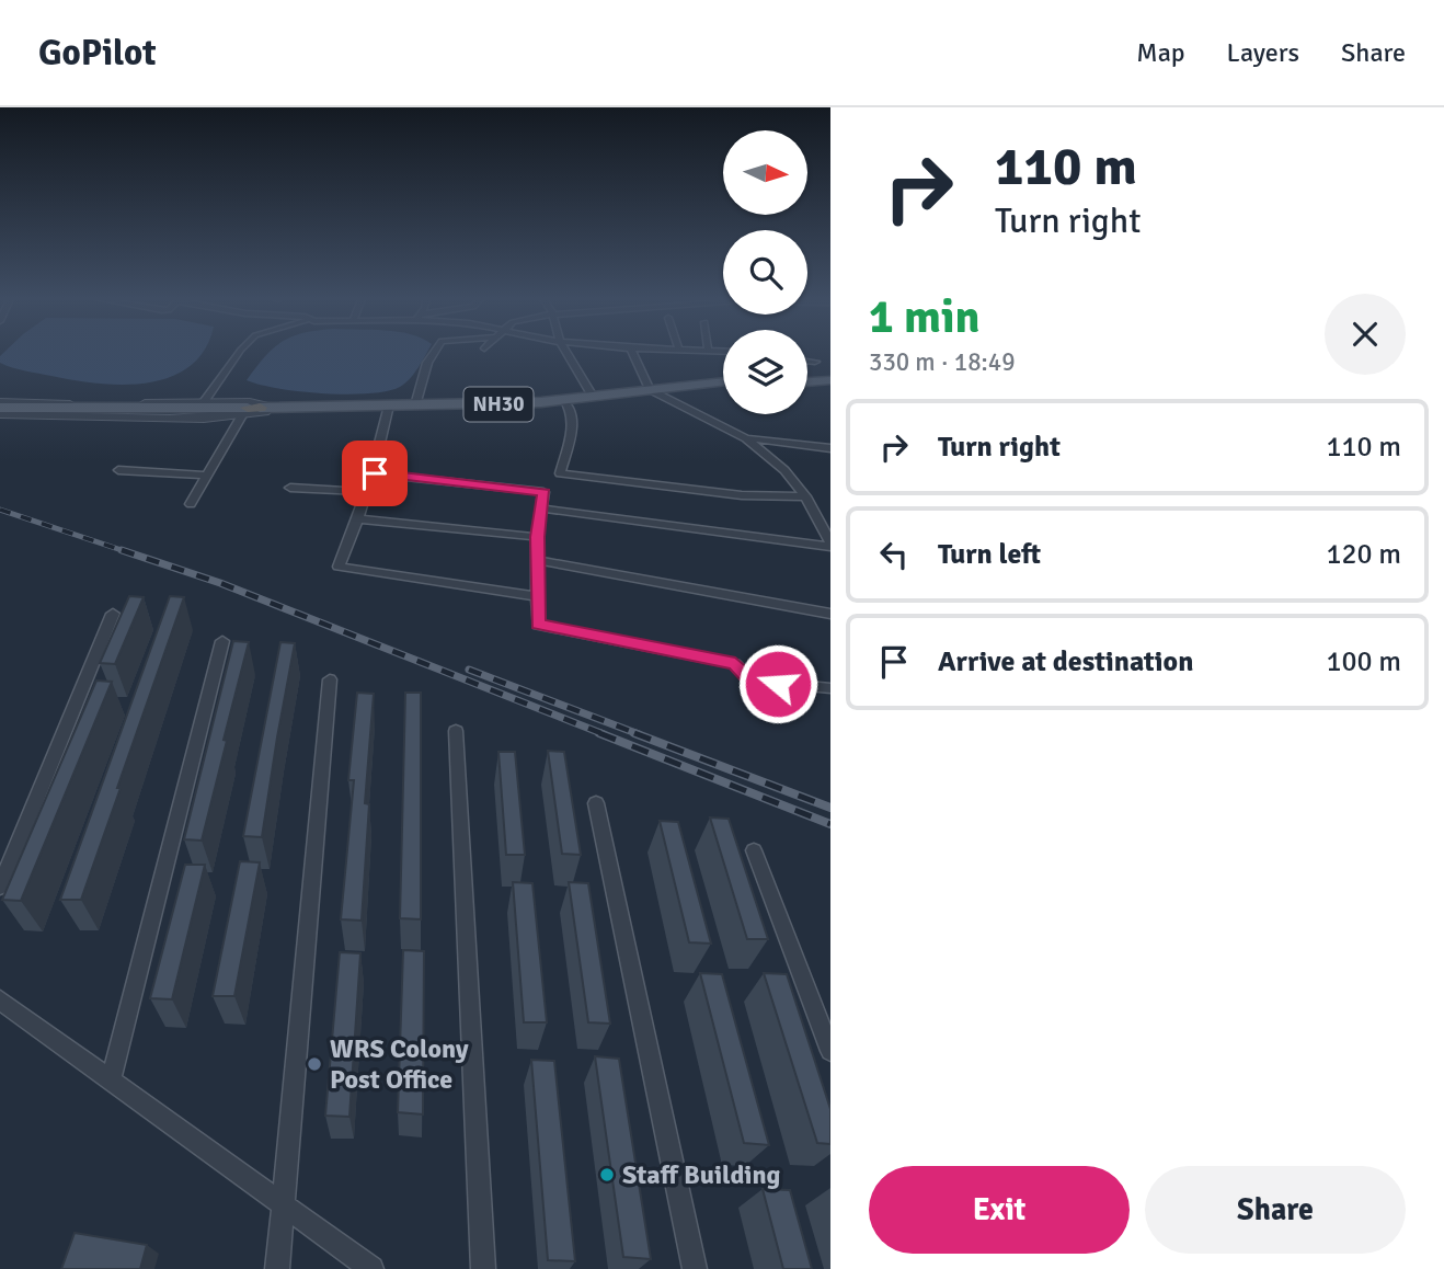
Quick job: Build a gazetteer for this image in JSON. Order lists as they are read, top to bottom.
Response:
{
  "streets": {
    "main road": ["NH30"]
  },
  "places": ["WRS Colony Post Office", "Staff Building"],
  "north": "right",
  "page": {
    "header": "GoPilot",
    "nav": ["Map", "Layers", "Share"],
    "turn": ["110 m", "Turn right"],
    "heading": ["1 min", "330 m · 18:49"],
    "list": [
      {
        "name": "Turn right",
        "value": "110 m"
      },
      {
        "name": "Turn left",
        "value": "120 m"
      },
      {
        "name": "Arrive at destination",
        "value": "100 m"
      }
    ],
    "buttons": ["Exit", "Share"]
  }
}
